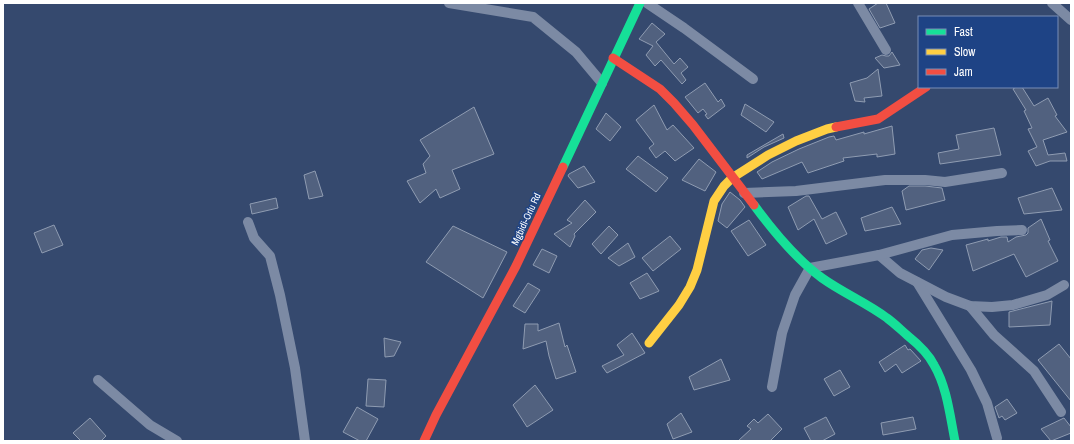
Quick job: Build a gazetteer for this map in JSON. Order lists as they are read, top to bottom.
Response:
{
  "streets": {
    "street": ["Mgbidi-Orlu Rd"]
  },
  "legend": ["Fast", "Slow", "Jam"]
}
